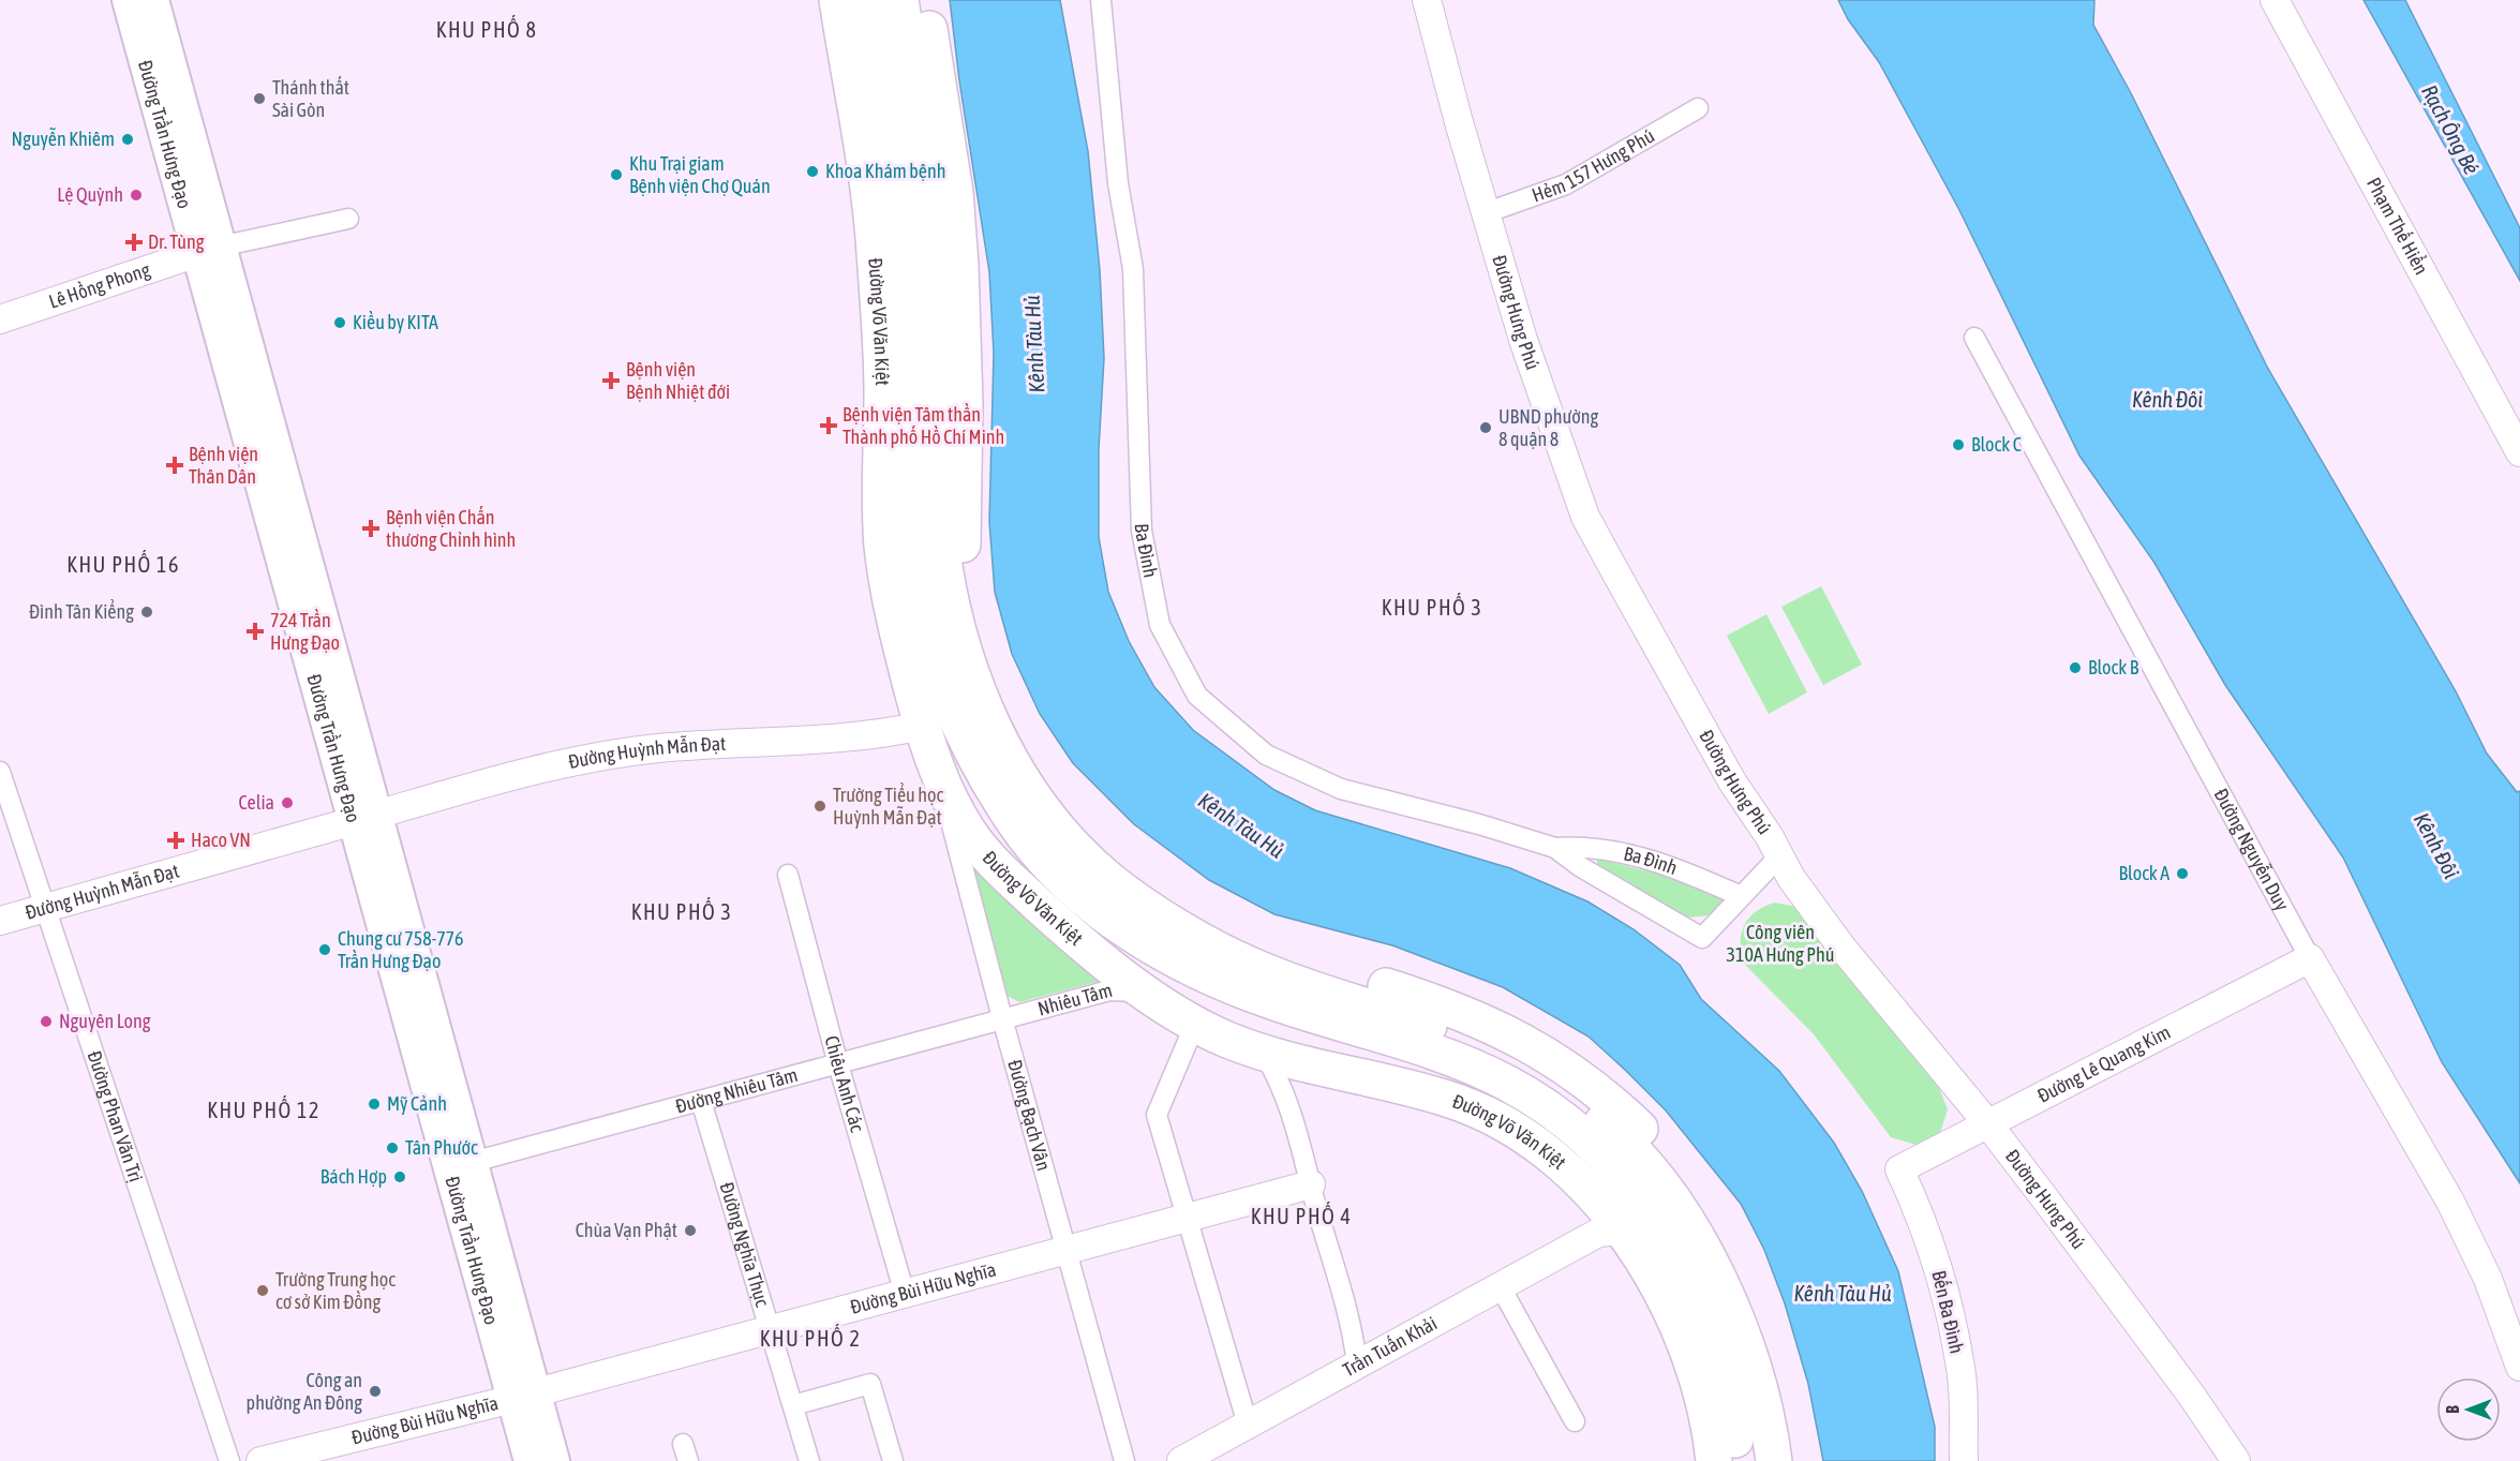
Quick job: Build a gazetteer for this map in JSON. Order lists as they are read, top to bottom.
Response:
{
  "streets": {
    "highway": ["Đường Võ Văn Kiệt"],
    "main road": ["Đường Trần Hưng Đạo"],
    "street": [
      "Hẻm 157 Hưng Phú",
      "Phạm Thế Hiển",
      "Lê Hồng Phong",
      "Đường Hưng Phú",
      "Ba Đình",
      "Đường Huỳnh Mẫn Đạt",
      "Đường Nguyễn Duy",
      "Nhiêu Tâm",
      "Đường Lê Quang Kim",
      "Chiêu Anh Các",
      "Đường Nhiêu Tâm",
      "Đường Phan Văn Trị",
      "Đường Bạch Vân",
      "Đường Nghĩa Thục",
      "Đường Bùi Hữu Nghĩa",
      "Bến Ba Đình",
      "Trần Tuấn Khải"
    ]
  },
  "crossings": [
    ["Đường Trần Hưng Đạo", "Lê Hồng Phong"],
    ["Đường Trần Hưng Đạo", "Đường Huỳnh Mẫn Đạt"],
    ["Đường Trần Hưng Đạo", "Đường Nhiêu Tâm"],
    ["Đường Trần Hưng Đạo", "Đường Bùi Hữu Nghĩa"],
    ["Hẻm 157 Hưng Phú", "Đường Hưng Phú"],
    ["Đường Hưng Phú", "Đường Lê Quang Kim"],
    ["Đường Võ Văn Kiệt", "Đường Huỳnh Mẫn Đạt"],
    ["Đường Võ Văn Kiệt", "Nhiêu Tâm"],
    ["Đường Võ Văn Kiệt", "Đường Bạch Vân"],
    ["Đường Võ Văn Kiệt", "Trần Tuấn Khải"],
    ["Đường Huỳnh Mẫn Đạt", "Đường Phan Văn Trị"],
    ["Đường Nguyễn Duy", "Đường Lê Quang Kim"],
    ["Nhiêu Tâm", "Đường Nhiêu Tâm"],
    ["Nhiêu Tâm", "Đường Bạch Vân"],
    ["Đường Lê Quang Kim", "Bến Ba Đình"],
    ["Chiêu Anh Các", "Đường Nhiêu Tâm"],
    ["Chiêu Anh Các", "Đường Bùi Hữu Nghĩa"],
    ["Đường Nhiêu Tâm", "Đường Bạch Vân"],
    ["Đường Nhiêu Tâm", "Đường Nghĩa Thục"],
    ["Đường Bạch Vân", "Đường Bùi Hữu Nghĩa"],
    ["Đường Nghĩa Thục", "Đường Bùi Hữu Nghĩa"]
  ],
  "districts": [
    "KHU PHỐ 8",
    "KHU PHỐ 16",
    "KHU PHỐ 3",
    "KHU PHỐ 3",
    "KHU PHỐ 12",
    "KHU PHỐ 4",
    "KHU PHỐ 2"
  ],
  "water": ["Rạch Ông Bé", "Kênh Tàu Hủ", "Kênh Đôi"],
  "parks": ["Công viên 310A Hưng Phú"],
  "places": {
    "other": [
      "Thánh thất Sài Gòn",
      "Nguyễn Khiêm",
      "Khoa Khám bệnh",
      "Khu Trại giam Bệnh viện Chợ Quán",
      "Lệ Quỳnh",
      "Kiều by KITA",
      "UBND phường 8 quận 8",
      "Block C",
      "Đình Tân Kiểng",
      "Block B",
      "Celia",
      "Trường Tiểu học Huỳnh Mẫn Đạt",
      "Block A",
      "Chung cư 758-776 Trần Hưng Đạo",
      "Nguyên Long",
      "Mỹ Cảnh",
      "Tân Phước",
      "Bách Hợp",
      "Chùa Vạn Phật",
      "Trường Trung học cơ sở Kim Đồng",
      "Công an phường An Đông"
    ],
    "health": [
      "Dr. Tùng",
      "Bệnh viện Bệnh Nhiệt đới",
      "Bệnh viện Tâm thần Thành phố Hồ Chí Minh",
      "Bệnh viện Thân Dân",
      "Bệnh viện Chấn thương Chỉnh hình",
      "724 Trần Hưng Đạo",
      "Haco VN"
    ]
  },
  "north": "left"
}
